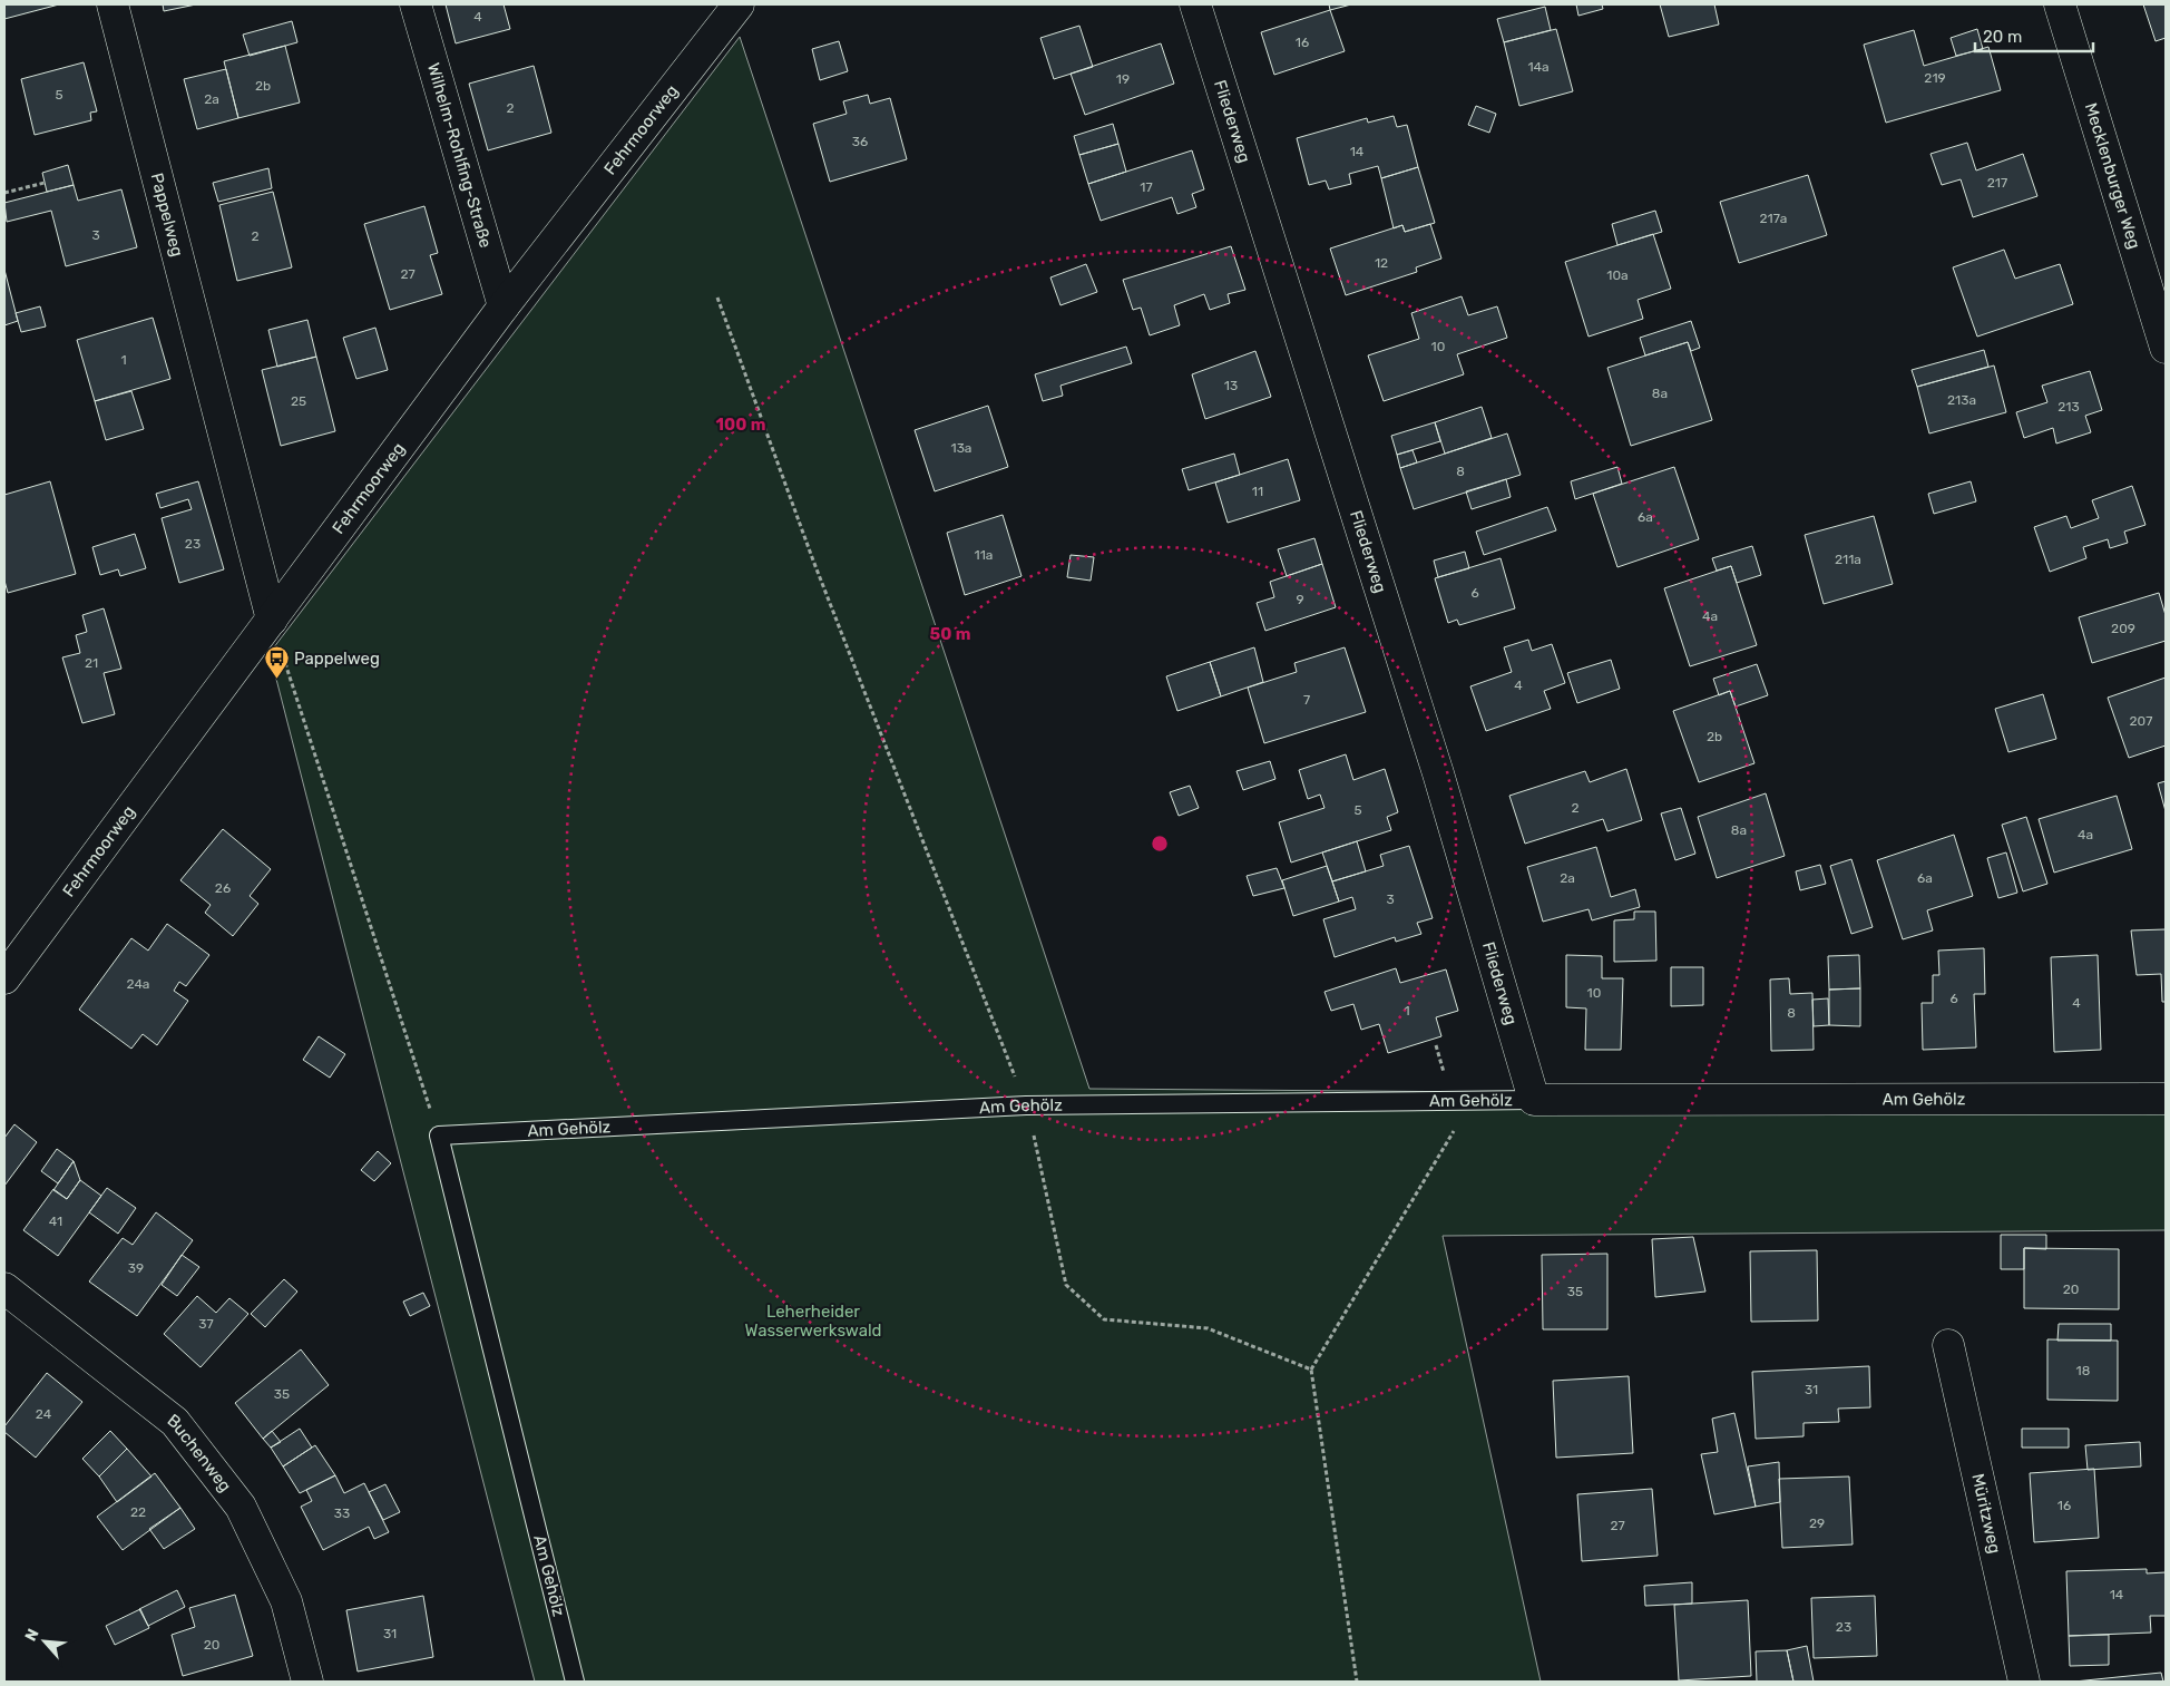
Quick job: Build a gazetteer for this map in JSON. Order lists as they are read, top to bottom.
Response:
{
  "streets": {
    "street": [
      "Fliederweg",
      "Fehrmoorweg",
      "Wilhelm-Rohlfing-Straße",
      "Mecklenburger Weg",
      "Pappelweg",
      "Am Gehölz",
      "Buchenweg",
      "Müritzweg"
    ]
  },
  "crossings": [
    ["Fliederweg", "Am Gehölz"],
    ["Fehrmoorweg", "Wilhelm-Rohlfing-Straße"],
    ["Fehrmoorweg", "Pappelweg"]
  ],
  "parks": ["Leherheider Wasserwerkswald"],
  "places": {
    "bus stop": ["Pappelweg"]
  },
  "house_numbers": [
    "4",
    "16",
    "14a",
    "219",
    "19",
    "2b",
    "5",
    "2a",
    "2",
    "36",
    "14",
    "217",
    "17",
    "217a",
    "3",
    "2",
    "12",
    "27",
    "10a",
    "10",
    "1",
    "13",
    "8a",
    "213a",
    "25",
    "213",
    "13a",
    "8",
    "11",
    "6a",
    "23",
    "11a",
    "211a",
    "6",
    "9",
    "4a",
    "209",
    "21",
    "4",
    "7",
    "207",
    "2b",
    "2",
    "5",
    "8a",
    "4a",
    "2a",
    "6a",
    "26",
    "3",
    "24a",
    "10",
    "6",
    "4",
    "1",
    "8",
    "41",
    "39",
    "20",
    "35",
    "37",
    "18",
    "31",
    "35",
    "24",
    "16",
    "22",
    "33",
    "29",
    "27",
    "14",
    "23",
    "31",
    "20"
  ],
  "scale_bar": "20 m",
  "north": "top left",
  "rings": ["100 m", "50 m"]
}
